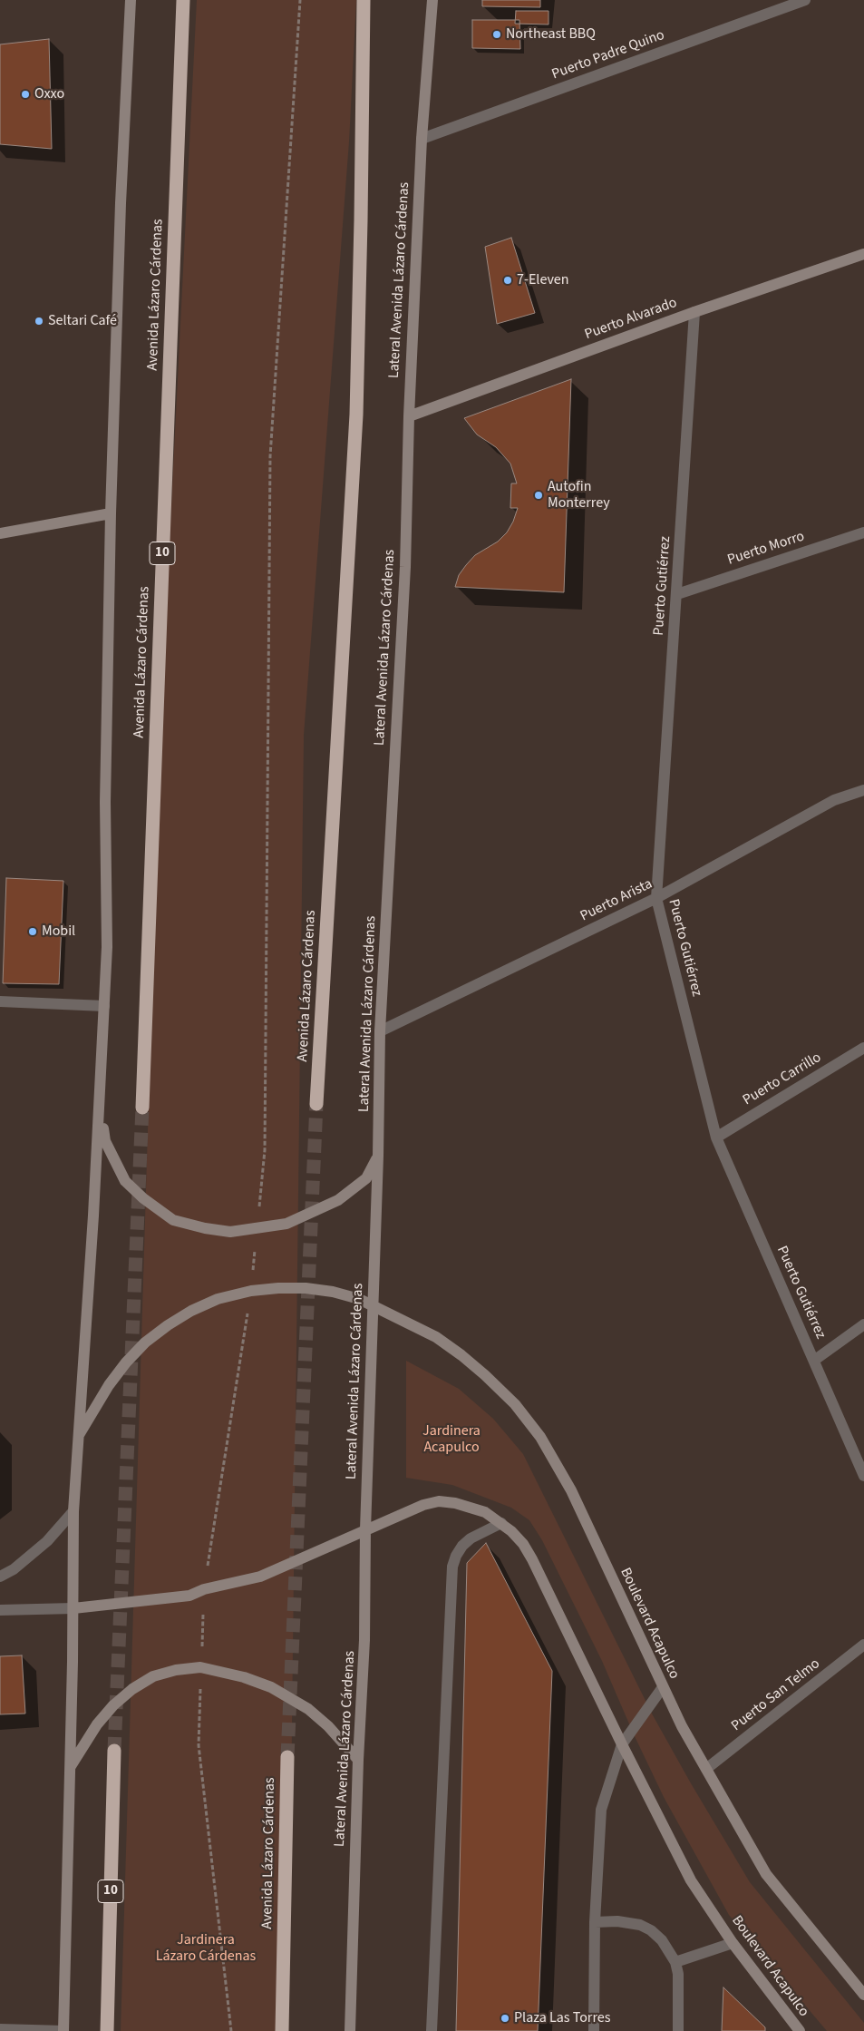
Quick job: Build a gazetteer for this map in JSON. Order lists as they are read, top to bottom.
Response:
{
  "streets": {
    "highway": ["Avenida Lázaro Cárdenas", "10"],
    "main road": ["Lateral Avenida Lázaro Cárdenas", "Puerto Alvarado", "Boulevard Acapulco"],
    "street": [
      "Puerto Padre Quino",
      "Puerto Morro",
      "Puerto Gutiérrez",
      "Puerto Arista",
      "Puerto Carrillo",
      "Puerto San Telmo"
    ]
  },
  "crossings": [
    ["Puerto Padre Quino", "Lateral Avenida Lázaro Cárdenas"],
    ["Lateral Avenida Lázaro Cárdenas", "Puerto Alvarado"],
    ["Lateral Avenida Lázaro Cárdenas", "Puerto Arista"],
    ["Lateral Avenida Lázaro Cárdenas", "Boulevard Acapulco"],
    ["Puerto Alvarado", "Puerto Gutiérrez"],
    ["Puerto Morro", "Puerto Gutiérrez"],
    ["Puerto Gutiérrez", "Puerto Arista"],
    ["Puerto Gutiérrez", "Puerto Carrillo"],
    ["Boulevard Acapulco", "Puerto San Telmo"]
  ],
  "parks": ["Jardinera Acapulco", "Jardinera Lázaro Cárdenas"],
  "places": [
    "Northeast BBQ",
    "Oxxo",
    "7-Eleven",
    "Seltari Café",
    "Autofin Monterrey",
    "Mobil",
    "Plaza Las Torres"
  ]
}
